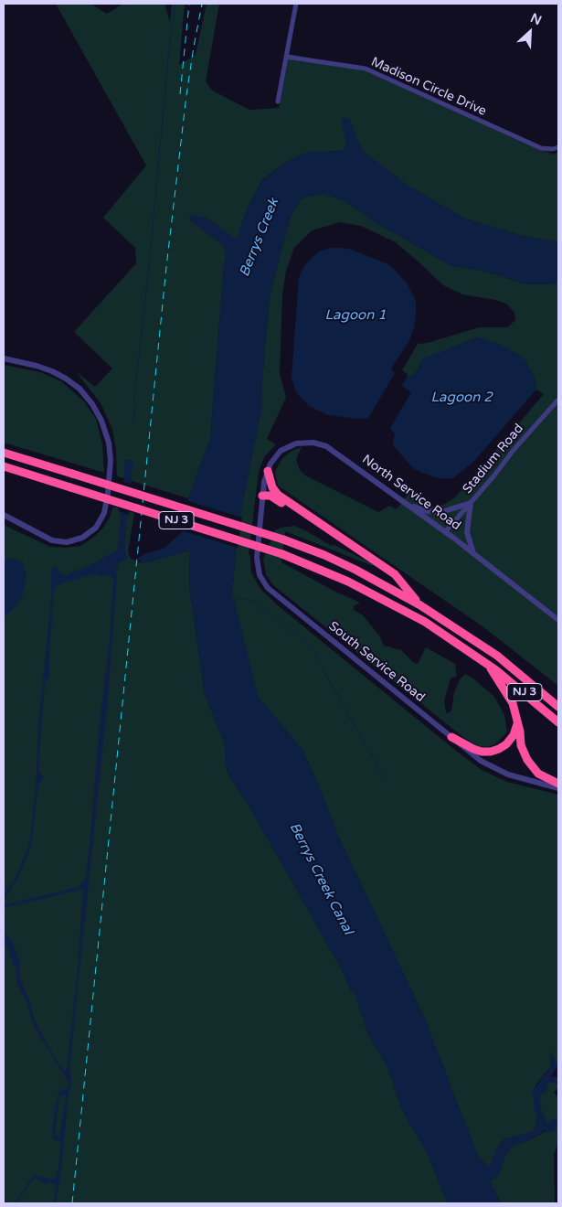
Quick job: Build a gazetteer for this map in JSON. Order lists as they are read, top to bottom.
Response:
{
  "streets": {
    "highway": ["NJ 3"],
    "street": [
      "Madison Circle Drive",
      "Stadium Road",
      "North Service Road",
      "South Service Road"
    ]
  },
  "crossings": [
    ["Stadium Road", "North Service Road"],
    ["North Service Road", "South Service Road"]
  ],
  "water": [
    "Berrys Creek",
    "Lagoon 1",
    "Lagoon 2",
    "Berrys Creek Canal"
  ],
  "north": "top right"
}
